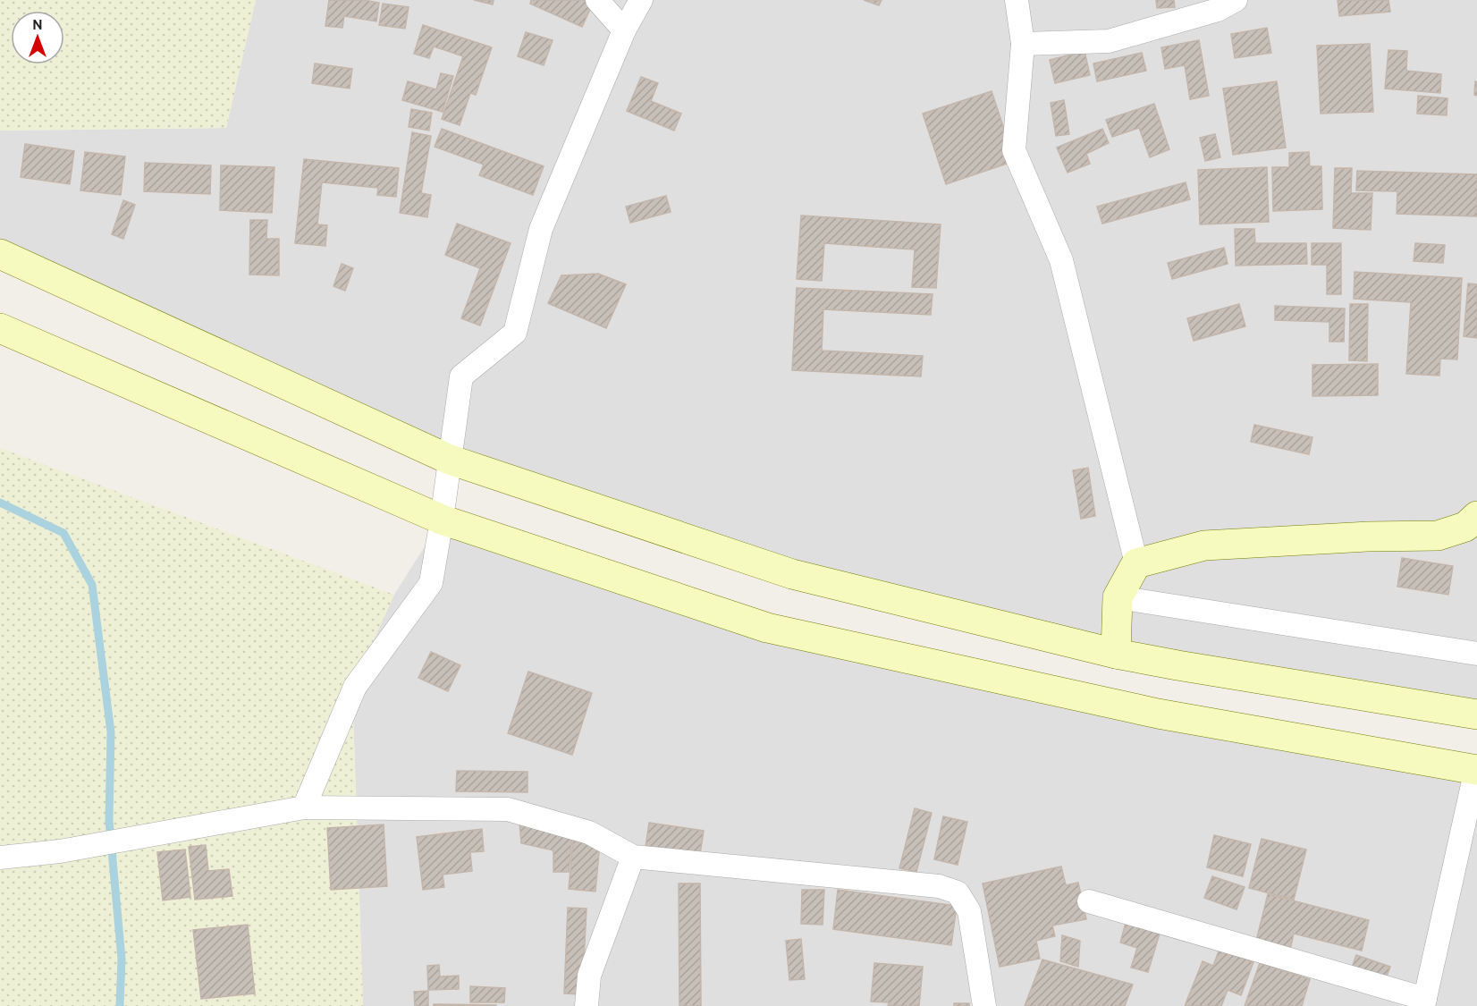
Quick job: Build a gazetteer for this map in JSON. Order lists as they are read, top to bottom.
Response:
{
  "north": "top"
}
